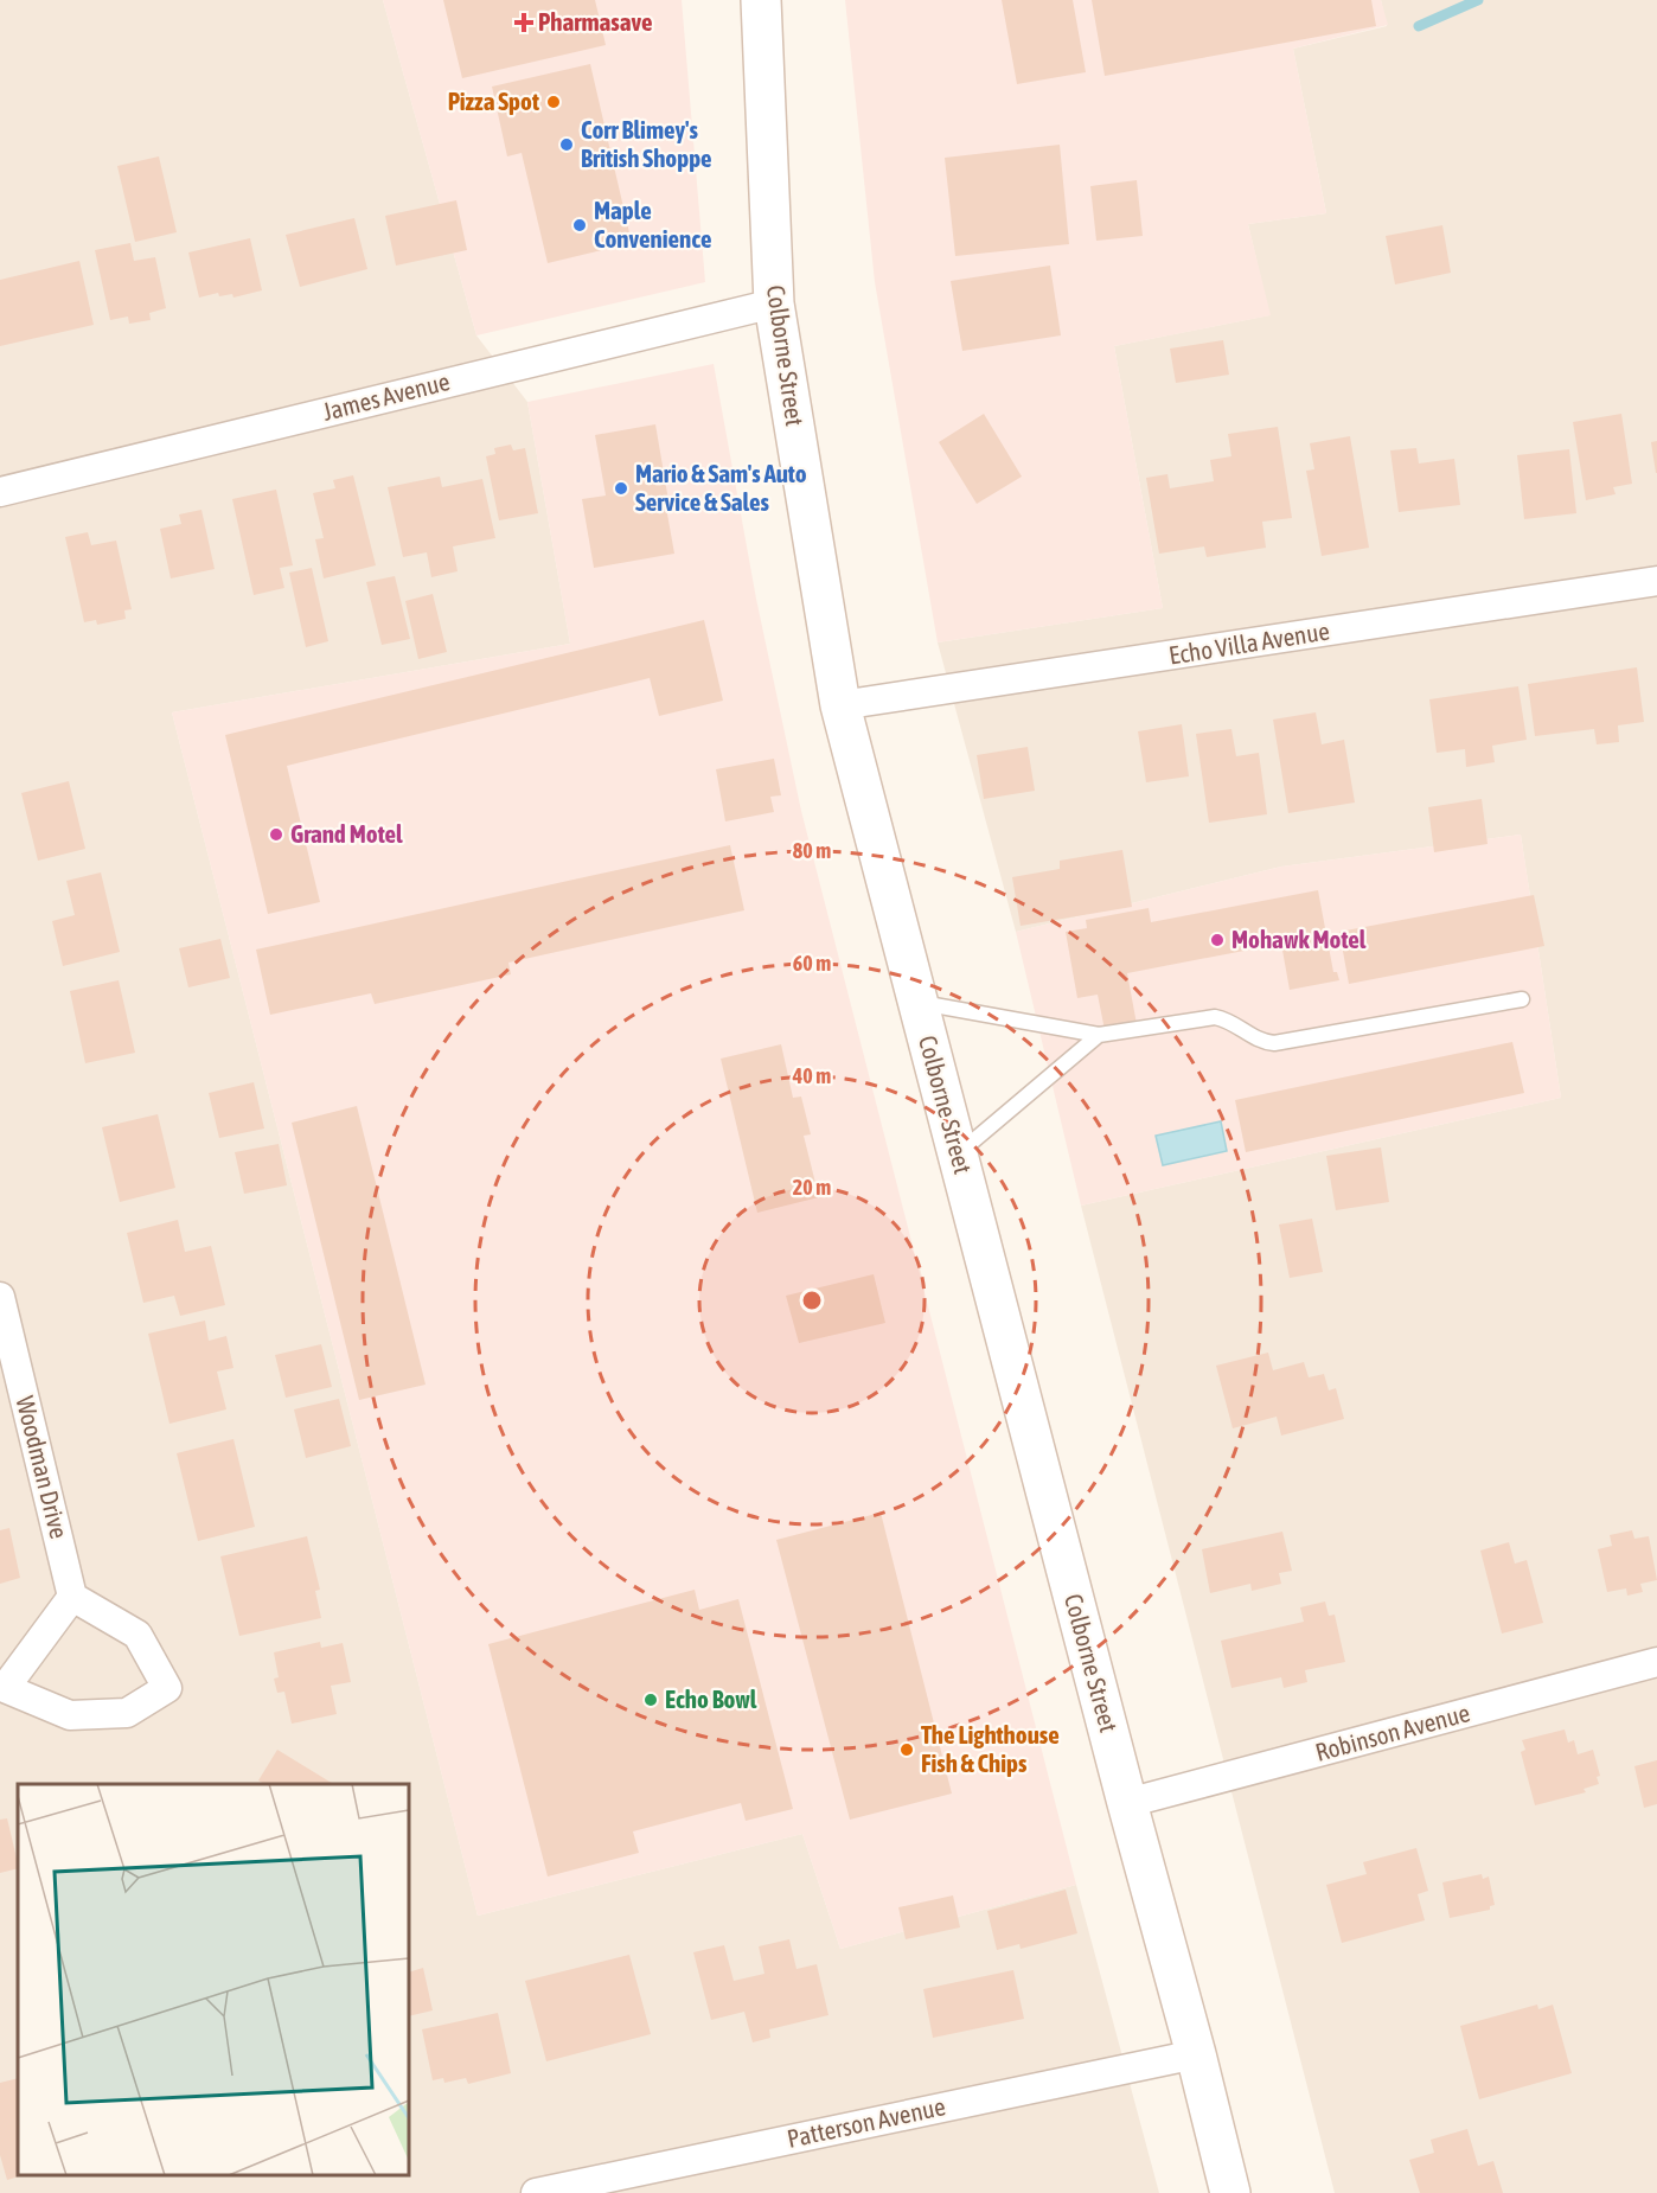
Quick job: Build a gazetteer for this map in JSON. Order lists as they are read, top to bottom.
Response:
{
  "streets": {
    "main road": ["Colborne Street"],
    "street": [
      "James Avenue",
      "Echo Villa Avenue",
      "Woodman Drive",
      "Robinson Avenue",
      "Patterson Avenue"
    ]
  },
  "crossings": [
    ["Colborne Street", "James Avenue"],
    ["Colborne Street", "Echo Villa Avenue"],
    ["Colborne Street", "Robinson Avenue"],
    ["Colborne Street", "Patterson Avenue"]
  ],
  "places": {
    "health": ["Pharmasave"],
    "other": [
      "Pizza Spot",
      "Corr Blimey's British Shoppe",
      "Maple Convenience",
      "Mario & Sam's Auto Service & Sales",
      "Grand Motel",
      "Mohawk Motel",
      "Echo Bowl",
      "The Lighthouse Fish & Chips"
    ]
  },
  "rings": [
    "80 m",
    "60 m",
    "40 m",
    "20 m"
  ]
}
